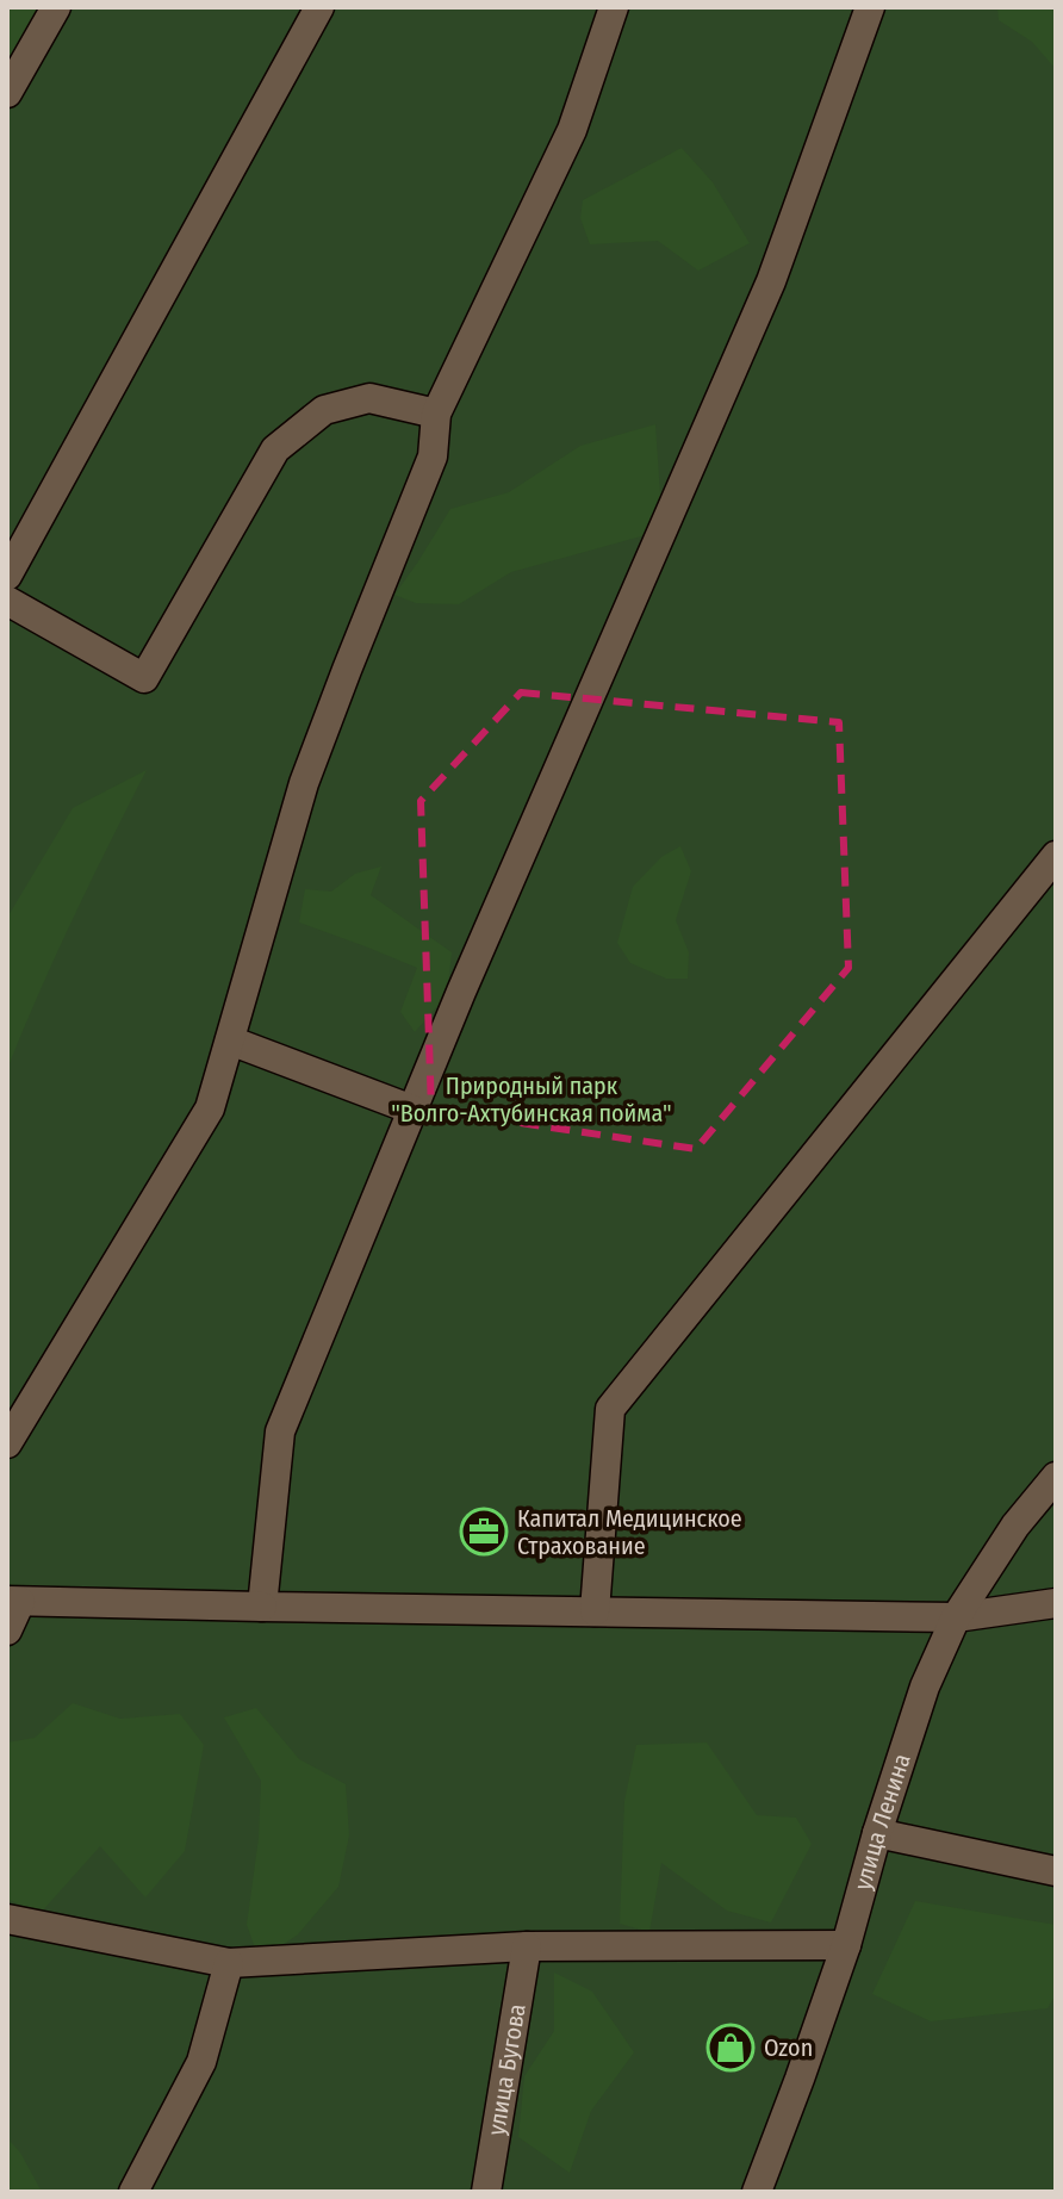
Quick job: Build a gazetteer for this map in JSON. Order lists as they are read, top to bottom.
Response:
{
  "streets": {
    "street": ["улица Ленина", "улица Бугова"]
  },
  "parks": ["Природный парк \"Волго-Ахтубинская пойма\""],
  "places": {
    "office": ["Капитал Медицинское Страхование"],
    "shop": ["Ozon"]
  }
}
